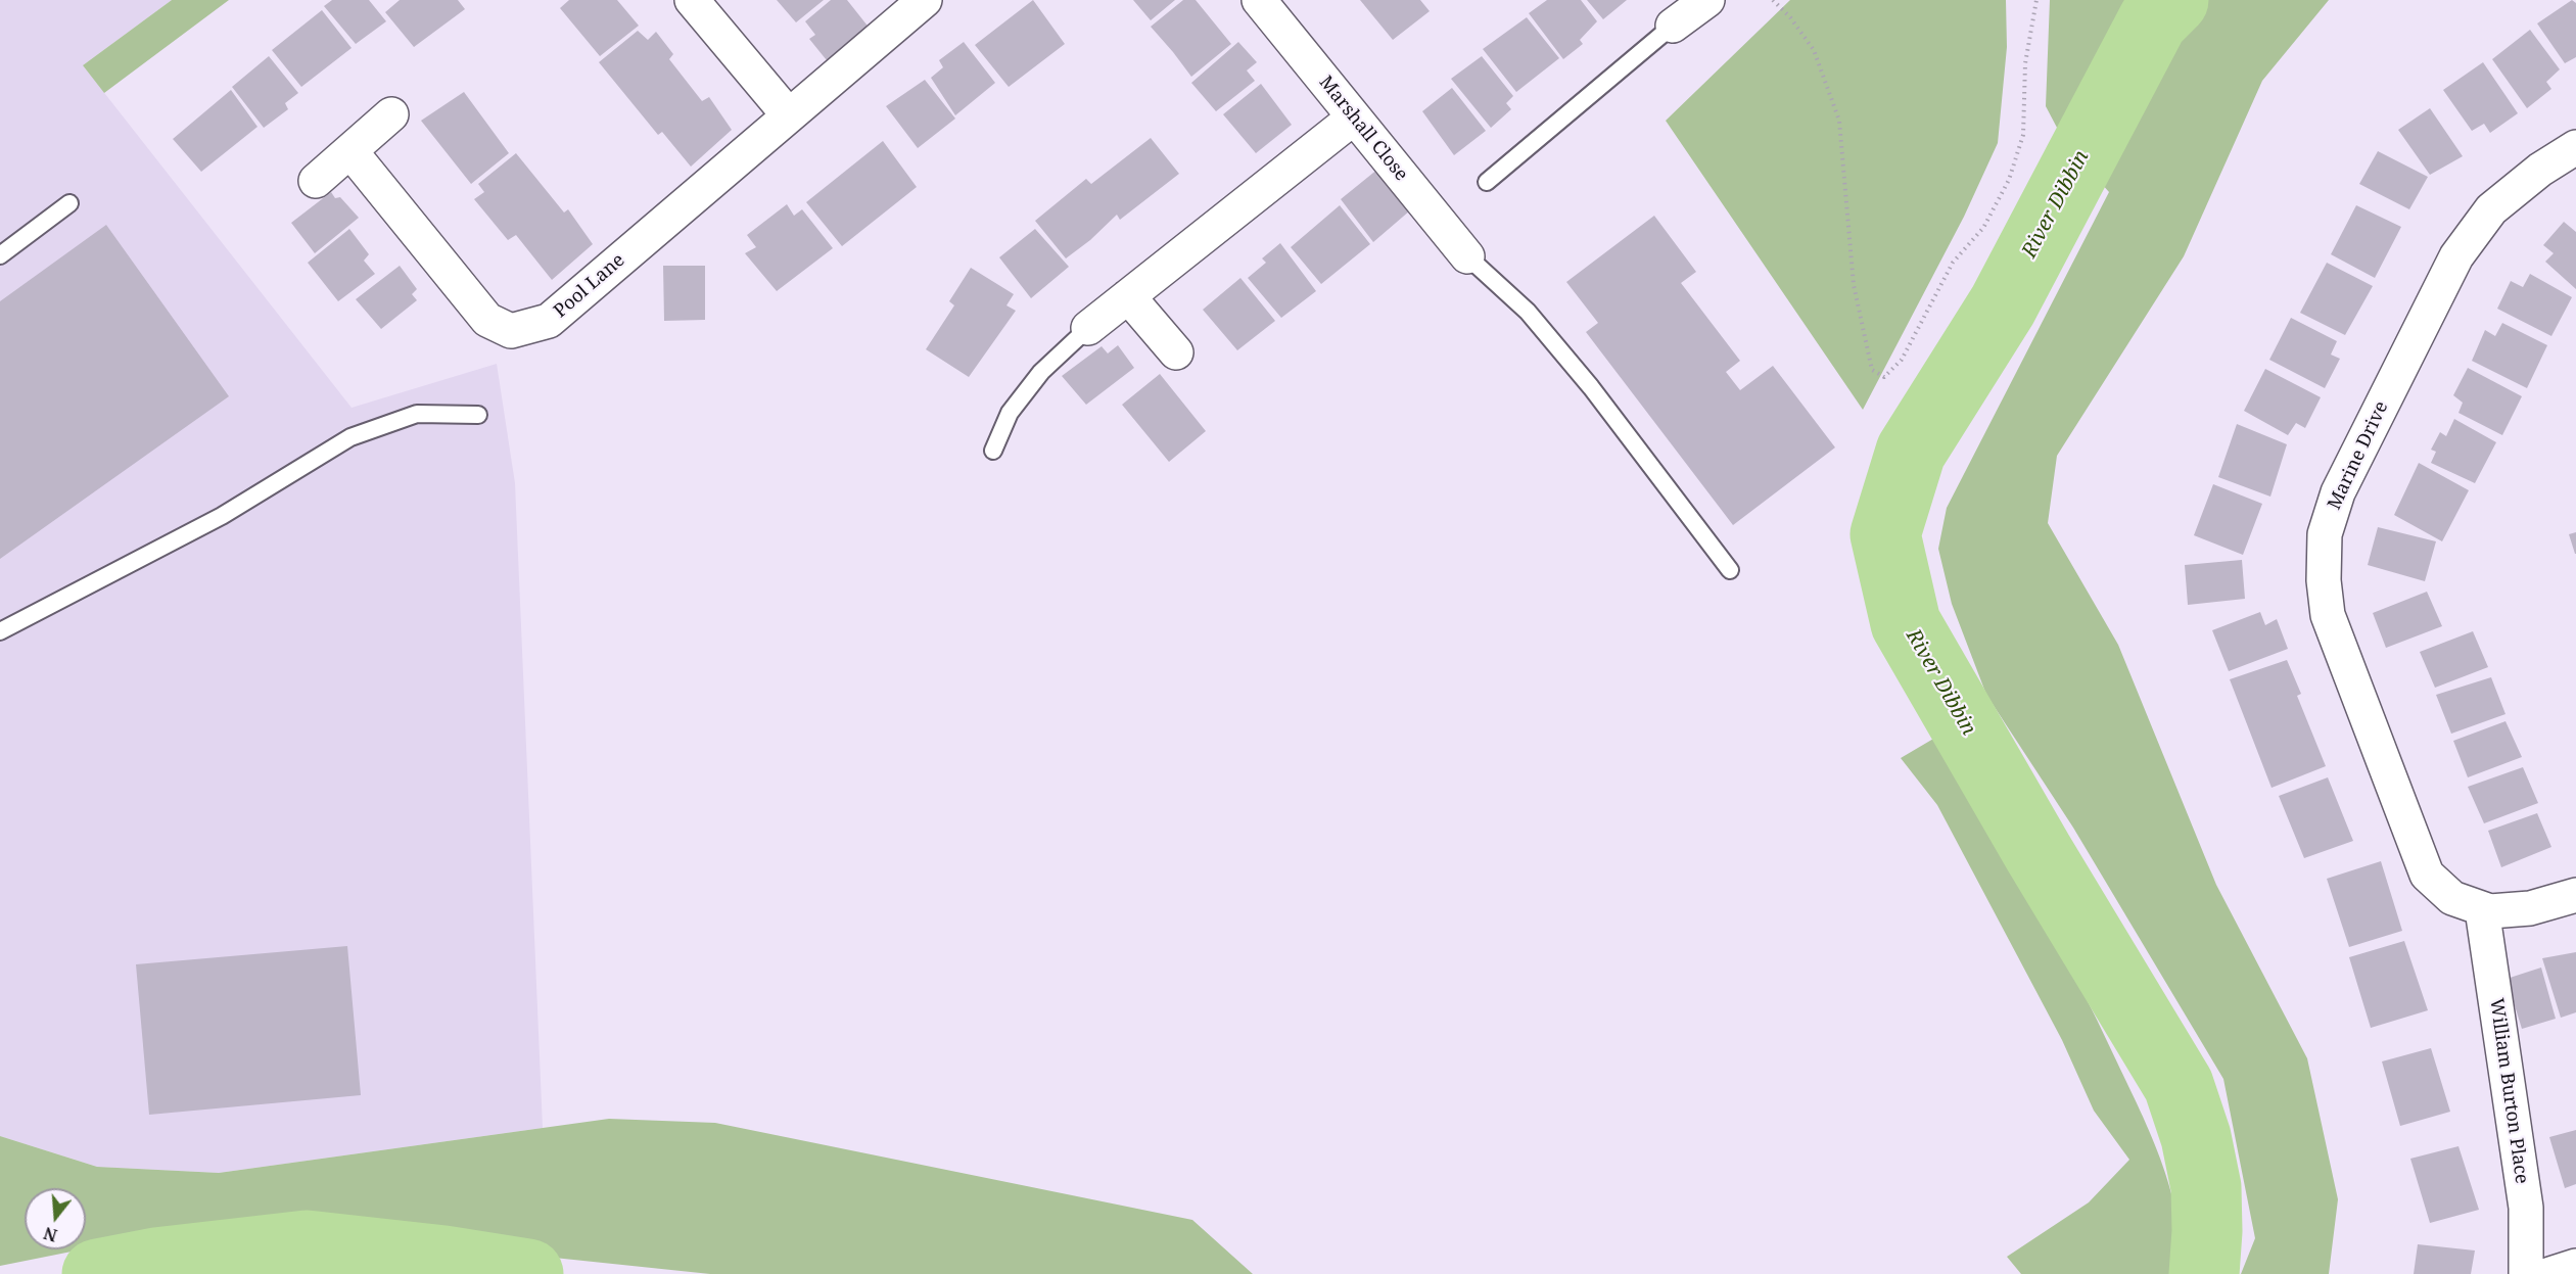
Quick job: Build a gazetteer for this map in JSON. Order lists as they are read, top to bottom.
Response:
{
  "streets": {
    "street": [
      "Marshall Close",
      "Pool Lane",
      "Marine Drive",
      "William Burton Place"
    ]
  },
  "crossings": [
    ["Marine Drive", "William Burton Place"]
  ],
  "water": ["River Dibbin"],
  "north": "bottom"
}
